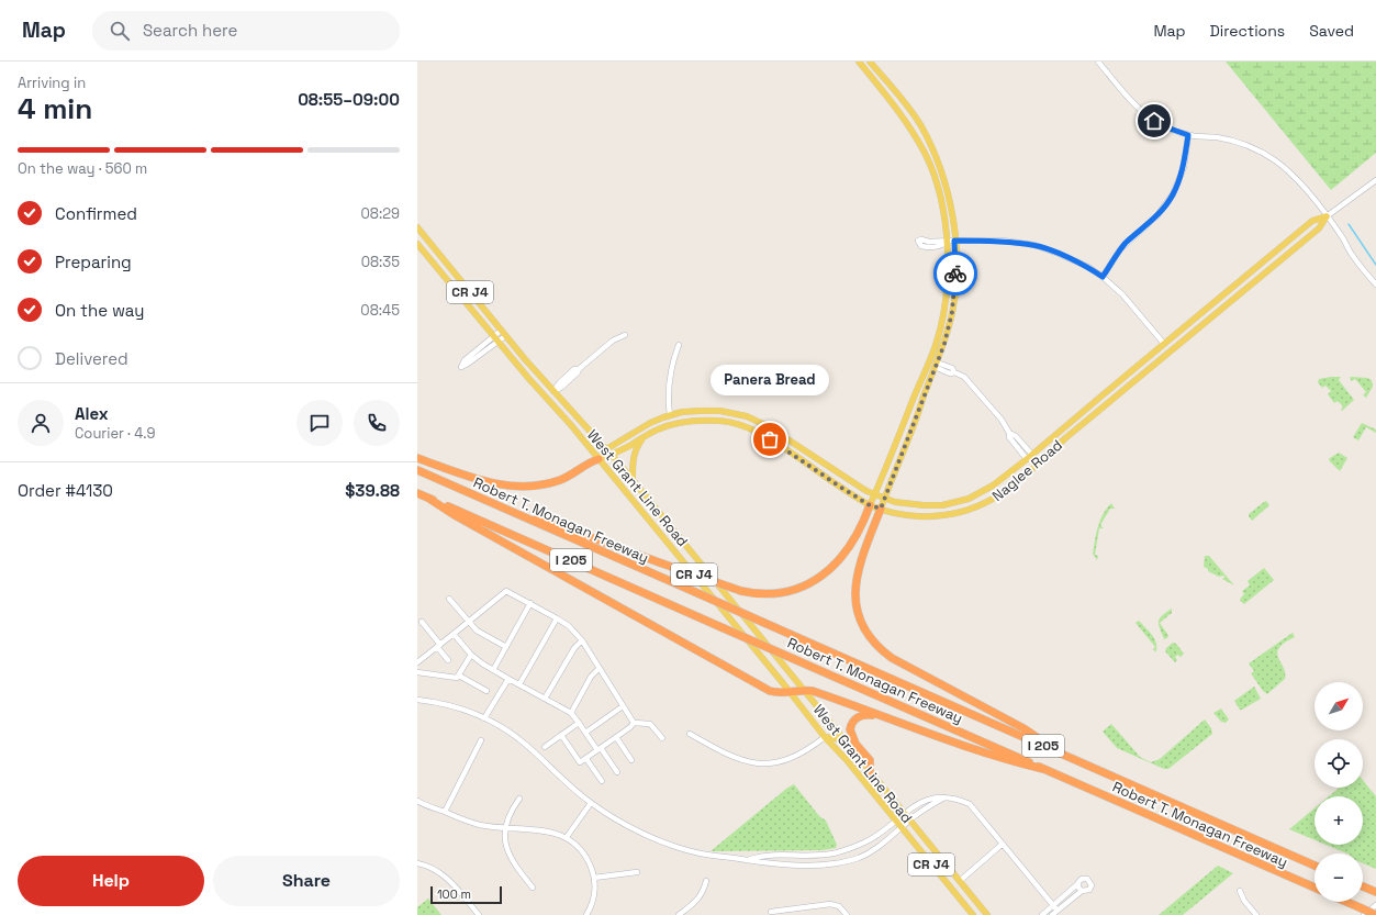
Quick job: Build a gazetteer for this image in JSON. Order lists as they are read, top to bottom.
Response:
{
  "streets": {
    "highway": ["Robert T. Monagan Freeway", "I 205"],
    "main road": ["CR J4", "Naglee Road", "West Grant Line Road"]
  },
  "crossings": [
    ["Naglee Road", "West Grant Line Road"]
  ],
  "places": ["Panera Bread"],
  "scale_bar": "100 m",
  "north": "top right",
  "page": {
    "header": "Map",
    "search": "Search here",
    "nav": ["Map", "Directions", "Saved"],
    "heading": ["4 min", "Arriving in", "08:55–09:00"],
    "panel": [
      "Alex",
      "Courier · 4.9",
      "Order #4130",
      "$39.88"
    ],
    "bar": "On the way · 560 m",
    "list": [
      ["Confirmed", "08:29"],
      ["Preparing", "08:35"],
      ["On the way", "08:45"],
      "Delivered"
    ],
    "bubble": "Panera Bread",
    "map_buttons": ["+", "−"],
    "buttons": ["Help", "Share"],
    "scale": "100 m"
  }
}
